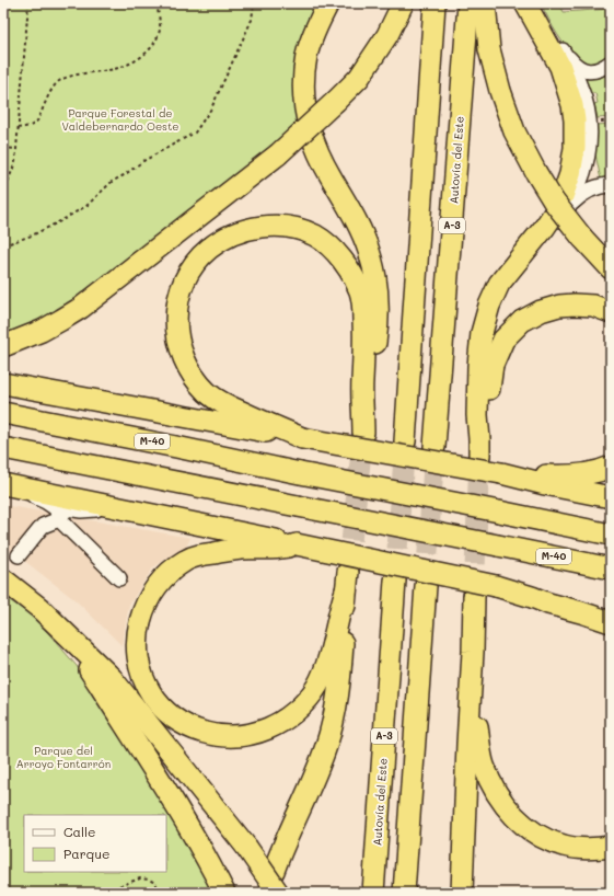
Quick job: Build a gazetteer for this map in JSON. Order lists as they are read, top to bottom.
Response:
{
  "streets": {
    "highway": ["Autovía del Este", "A-3", "M-40"]
  },
  "parks": ["Parque Forestal de Valdebernardo Oeste", "Parque del Arroyo Fontarrón"],
  "legend": ["Calle", "Parque"]
}
